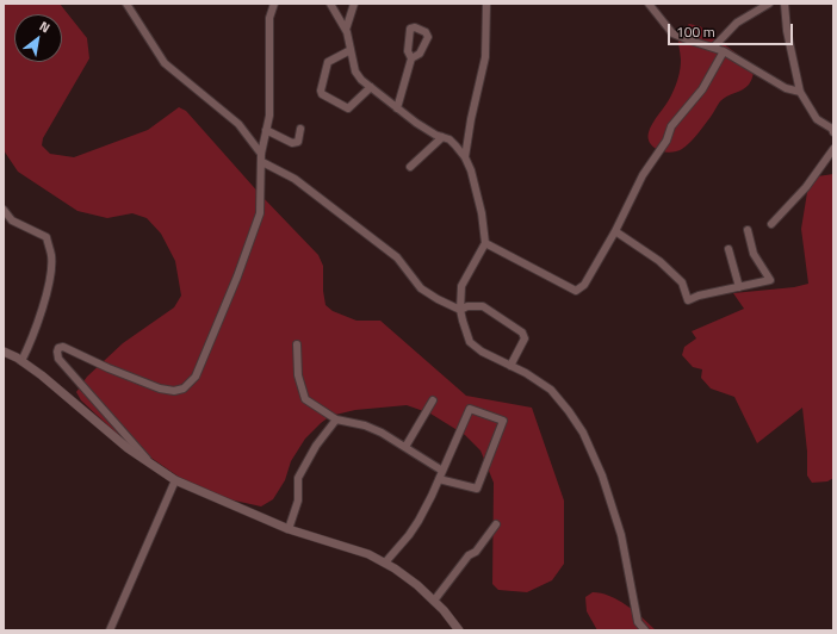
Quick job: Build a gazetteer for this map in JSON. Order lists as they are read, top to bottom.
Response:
{
  "scale_bar": "100 m",
  "north": "top right"
}
